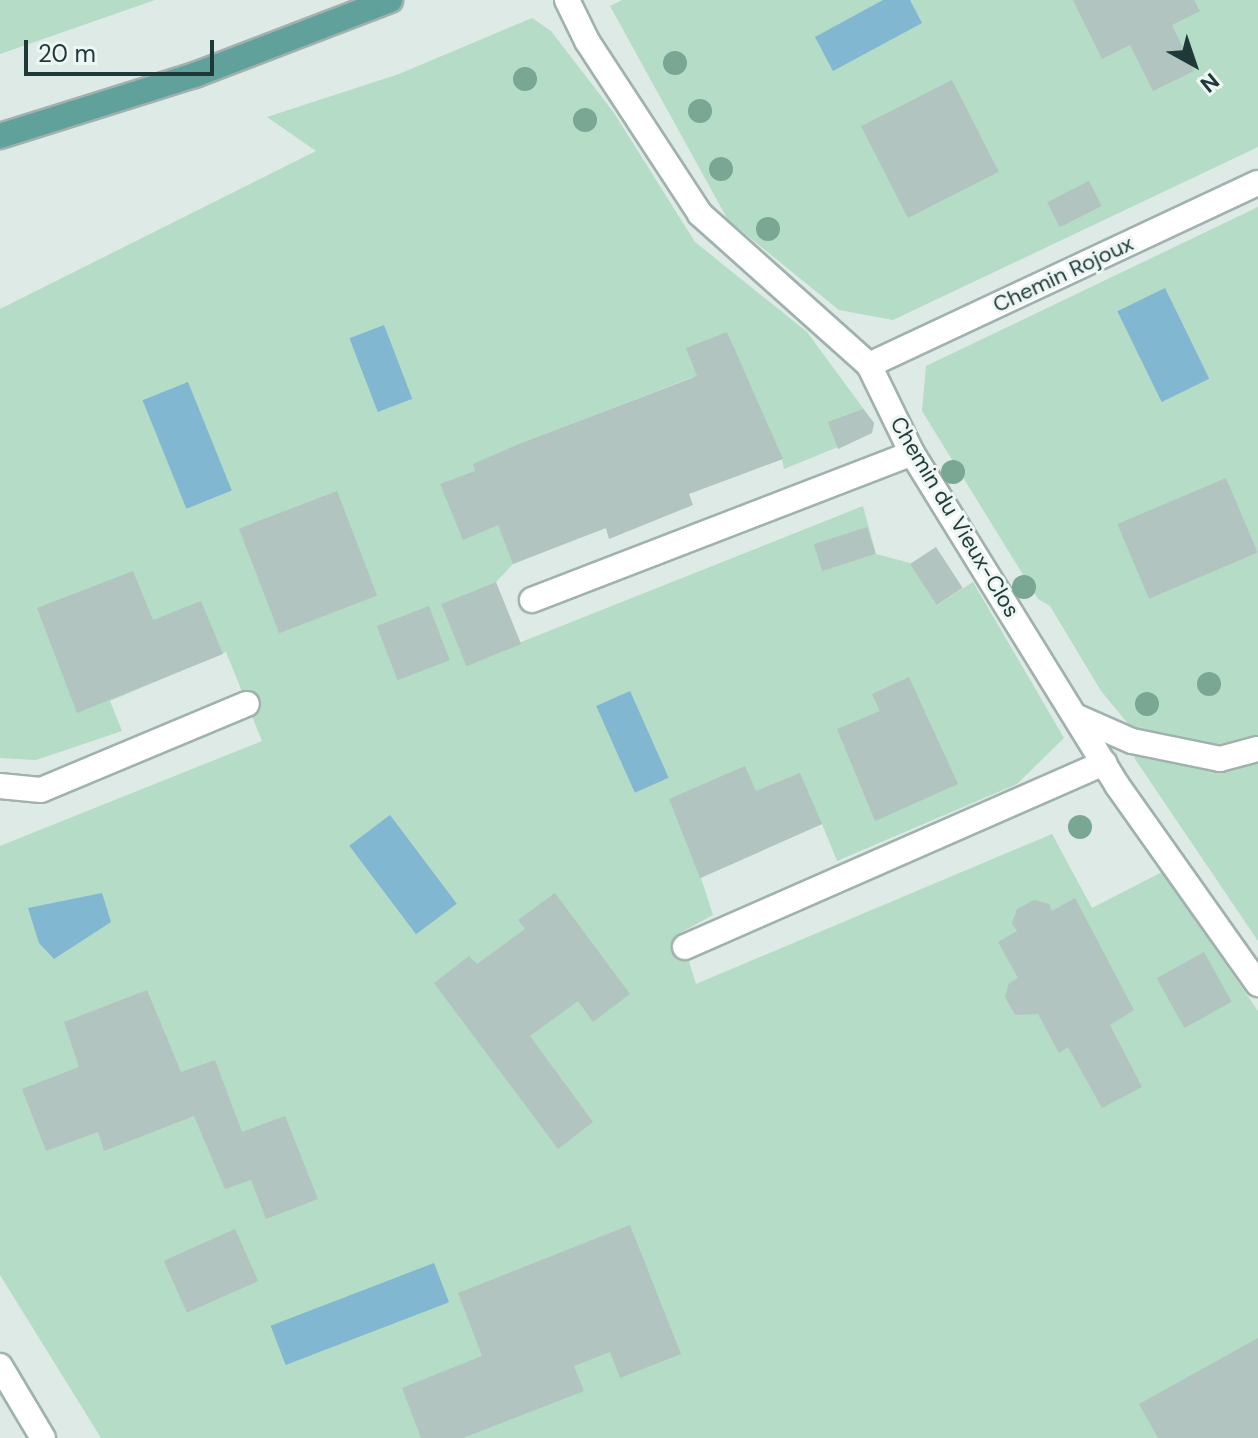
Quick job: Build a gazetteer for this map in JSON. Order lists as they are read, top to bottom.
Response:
{
  "streets": {
    "street": ["Chemin Rojoux", "Chemin du Vieux-Clos"]
  },
  "crossings": [
    ["Chemin Rojoux", "Chemin du Vieux-Clos"]
  ],
  "scale_bar": "20 m",
  "north": "bottom right"
}
